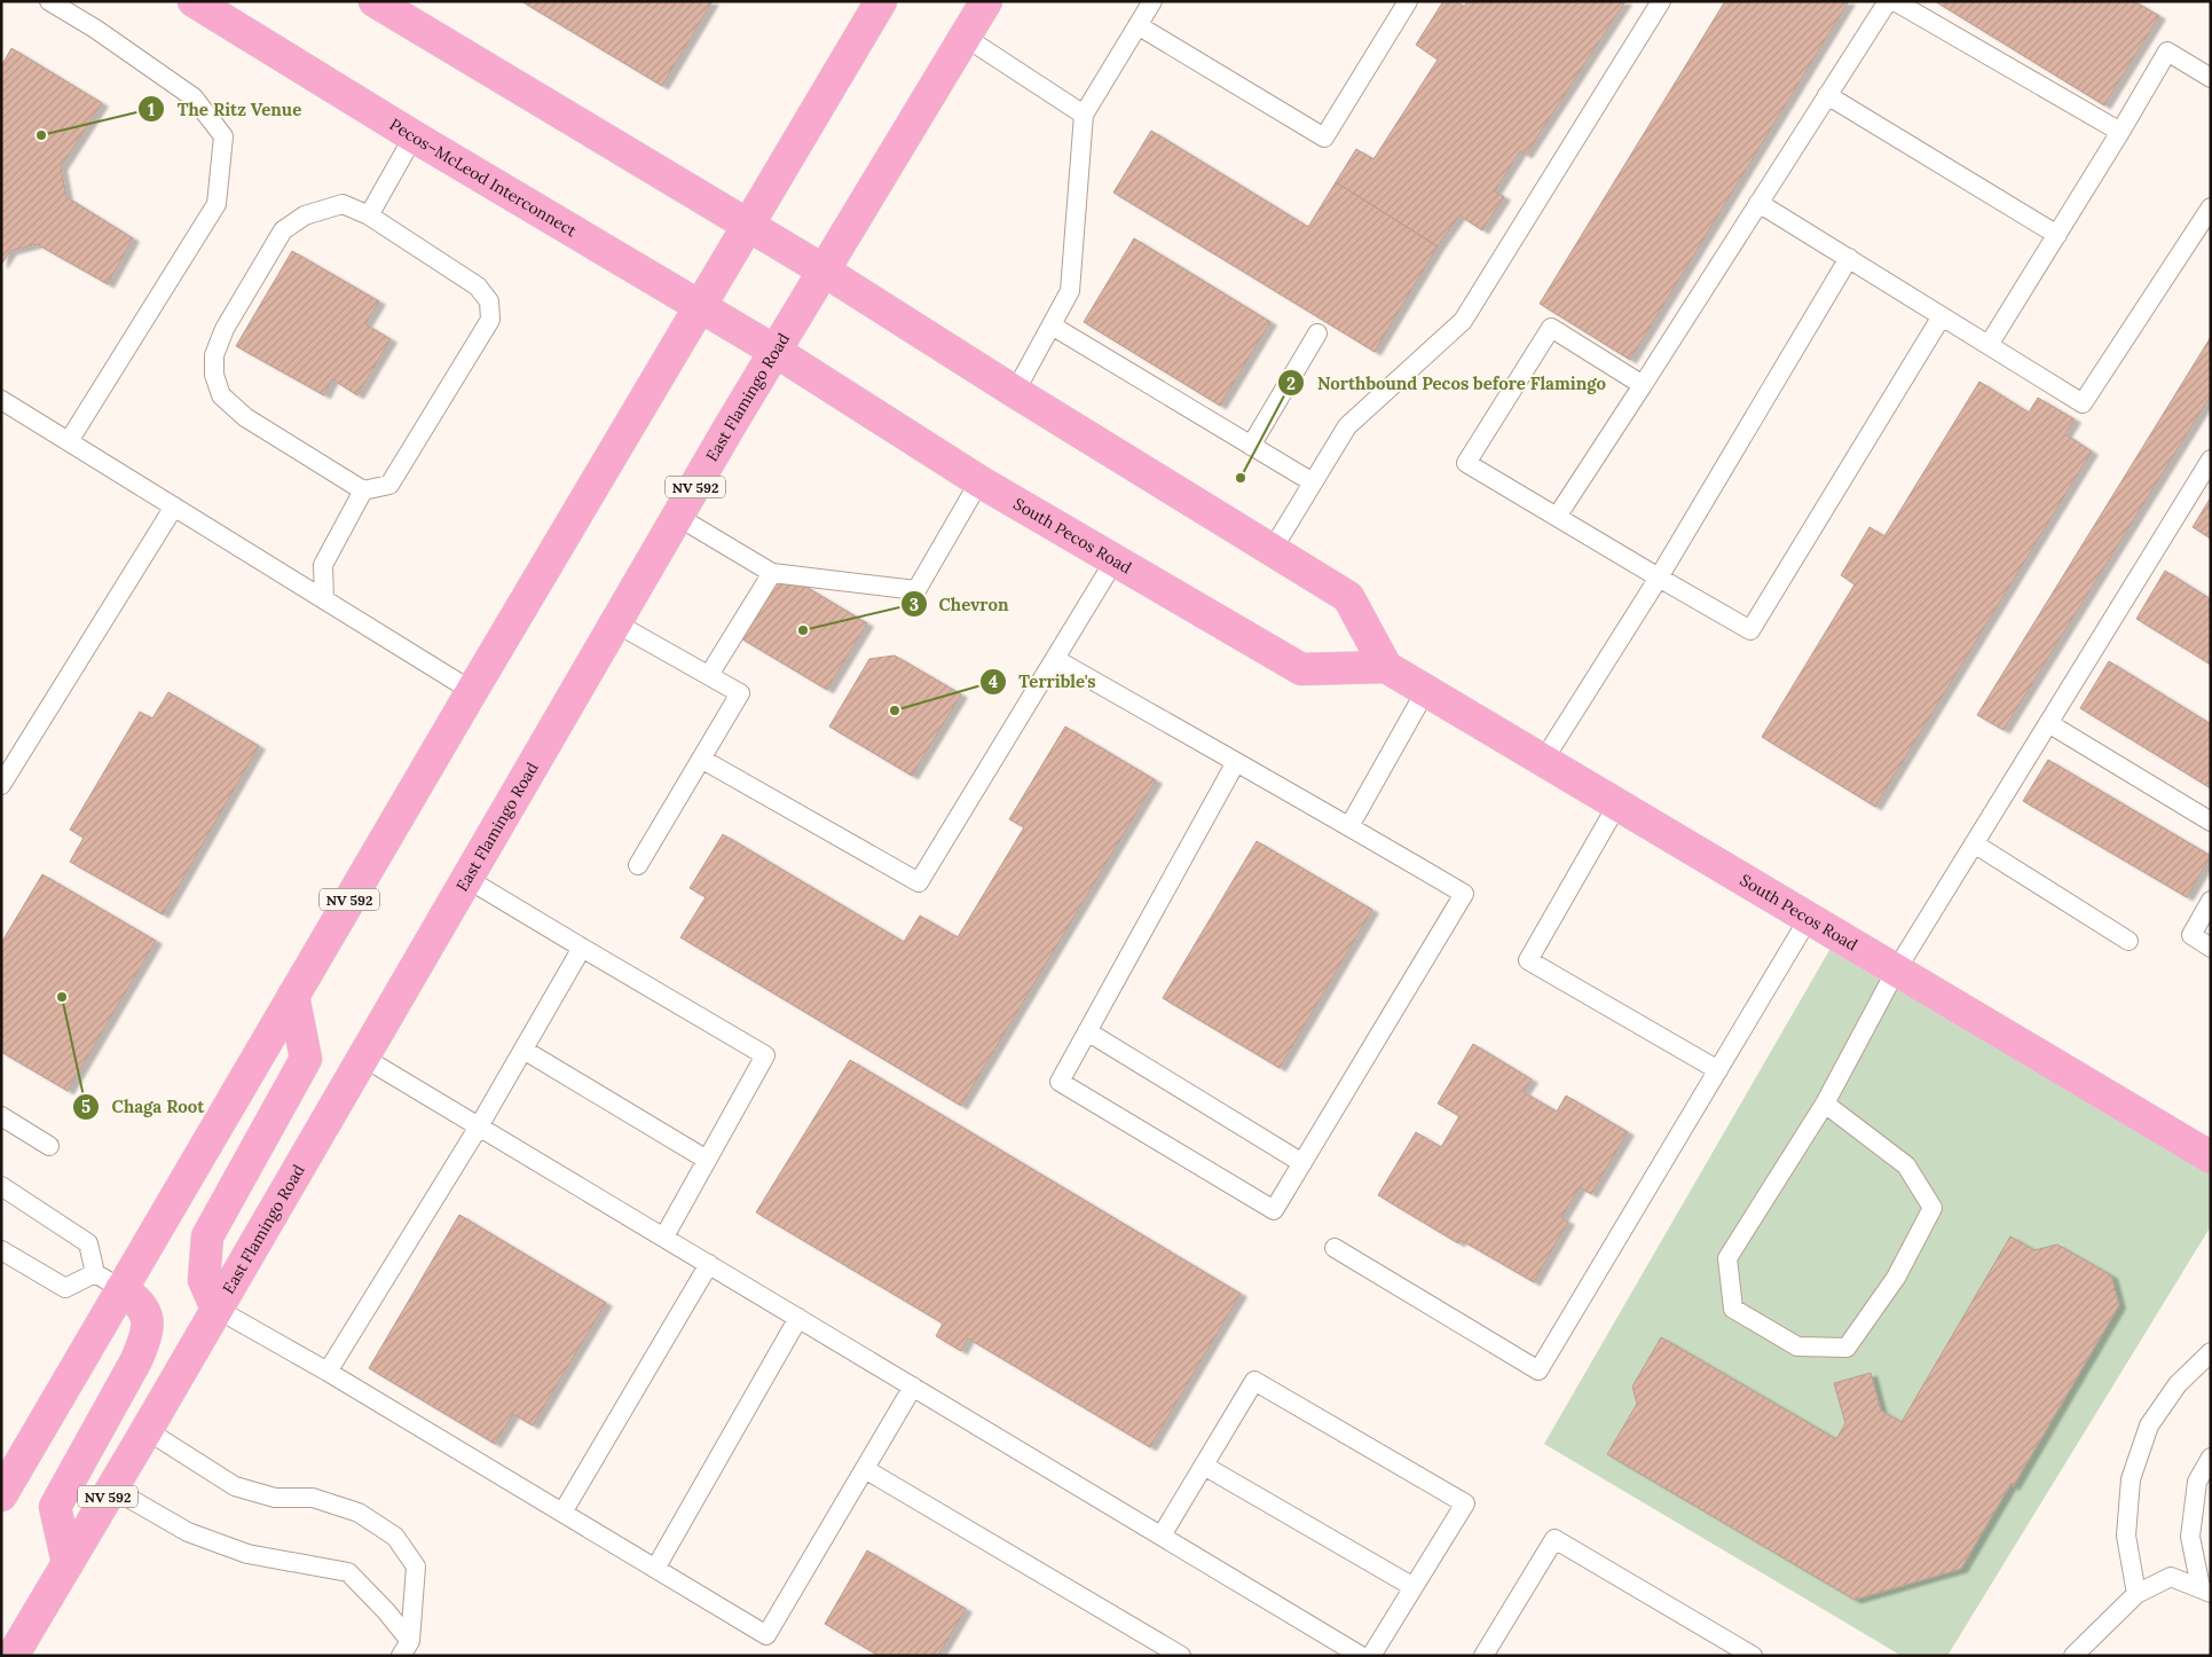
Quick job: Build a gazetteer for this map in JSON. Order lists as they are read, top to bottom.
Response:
{
  "streets": {
    "main road": [
      "Pecos–McLeod Interconnect",
      "East Flamingo Road",
      "NV 592",
      "South Pecos Road"
    ]
  },
  "crossings": [
    ["Pecos–McLeod Interconnect", "East Flamingo Road"],
    ["Pecos–McLeod Interconnect", "NV 592"],
    ["Pecos–McLeod Interconnect", "South Pecos Road"],
    ["East Flamingo Road", "South Pecos Road"]
  ],
  "places": [
    "The Ritz Venue",
    "Northbound Pecos before Flamingo",
    "Chevron",
    "Terrible's",
    "Chaga Root"
  ]
}
